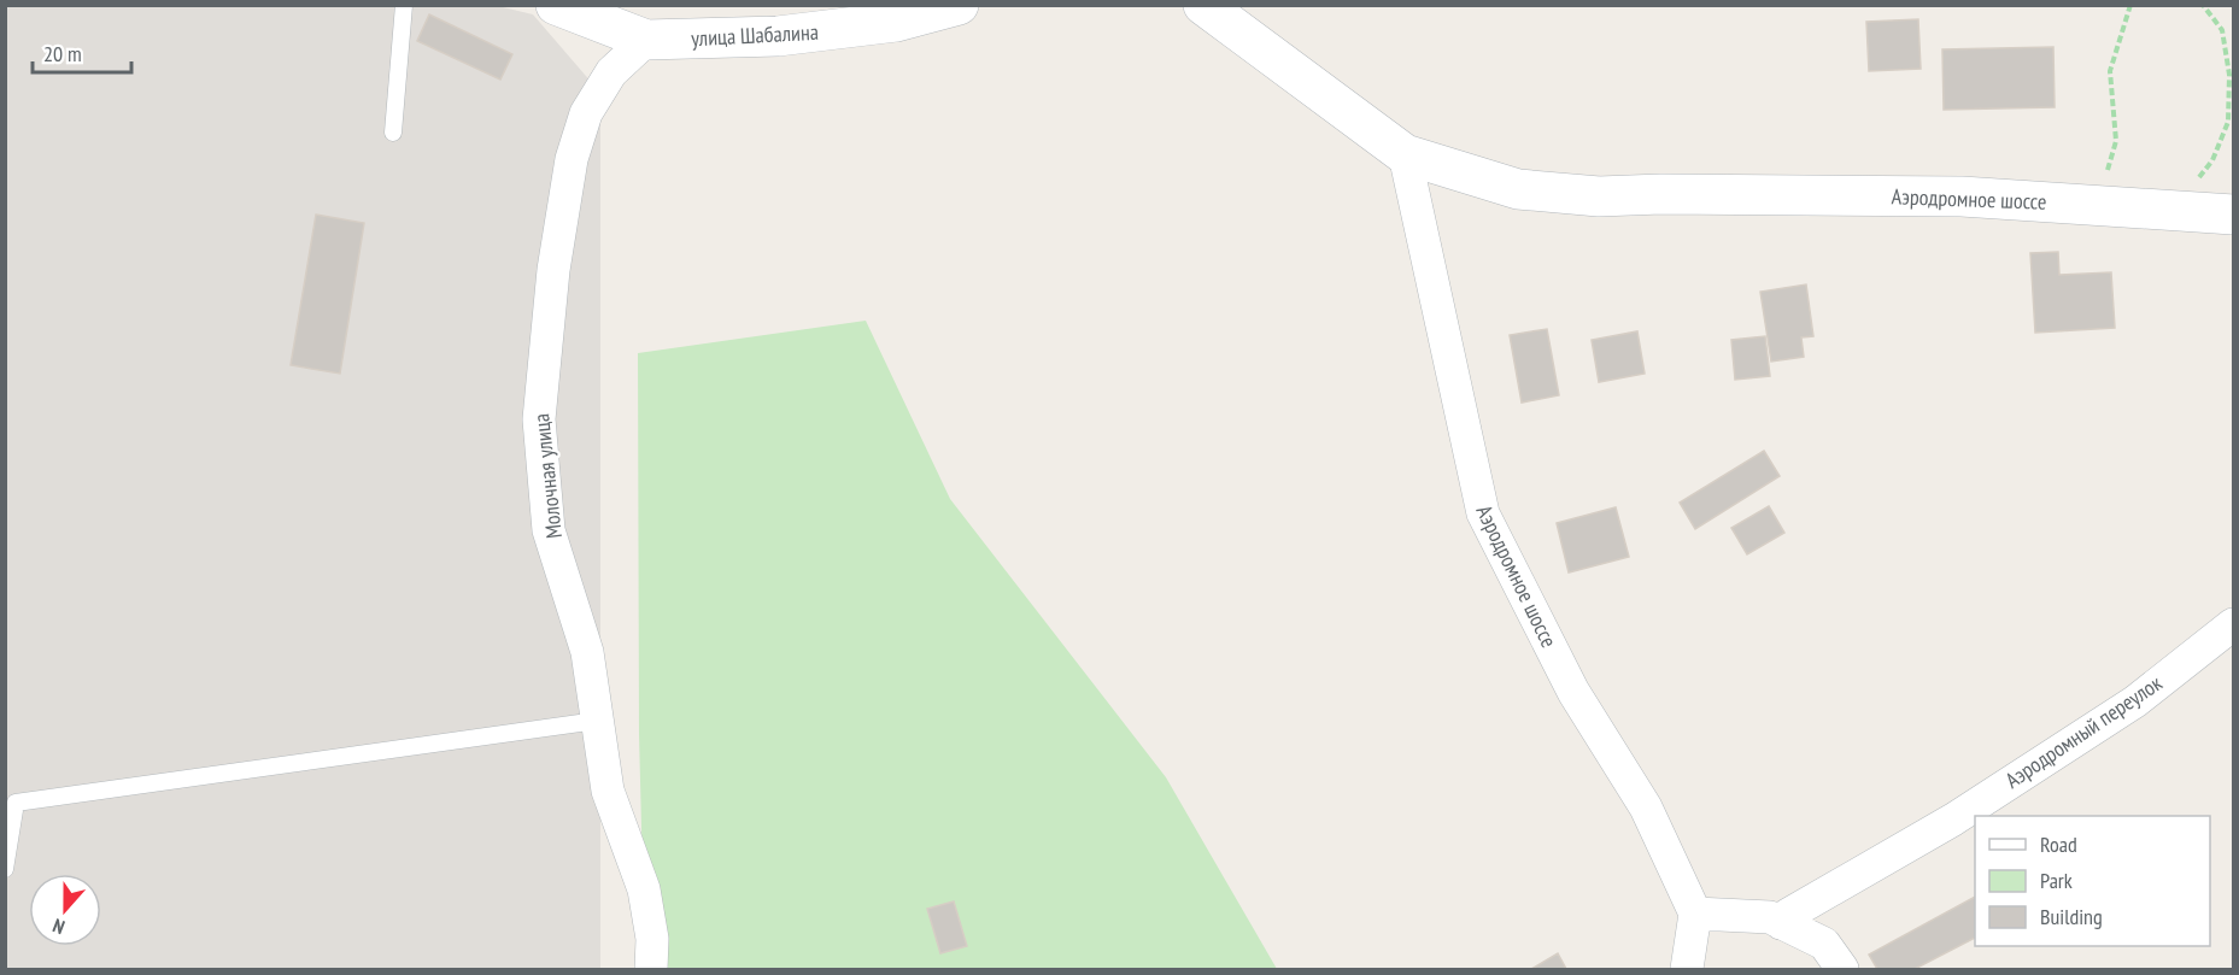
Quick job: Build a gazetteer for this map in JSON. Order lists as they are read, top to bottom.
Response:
{
  "streets": {
    "street": [
      "улица Шабалина",
      "Аэродромное шоссе",
      "Молочная улица",
      "Аэродромный переулок"
    ]
  },
  "crossings": [
    ["улица Шабалина", "Молочная улица"]
  ],
  "legend": ["Road", "Park", "Building"],
  "scale_bar": "20 m",
  "north": "bottom"
}
